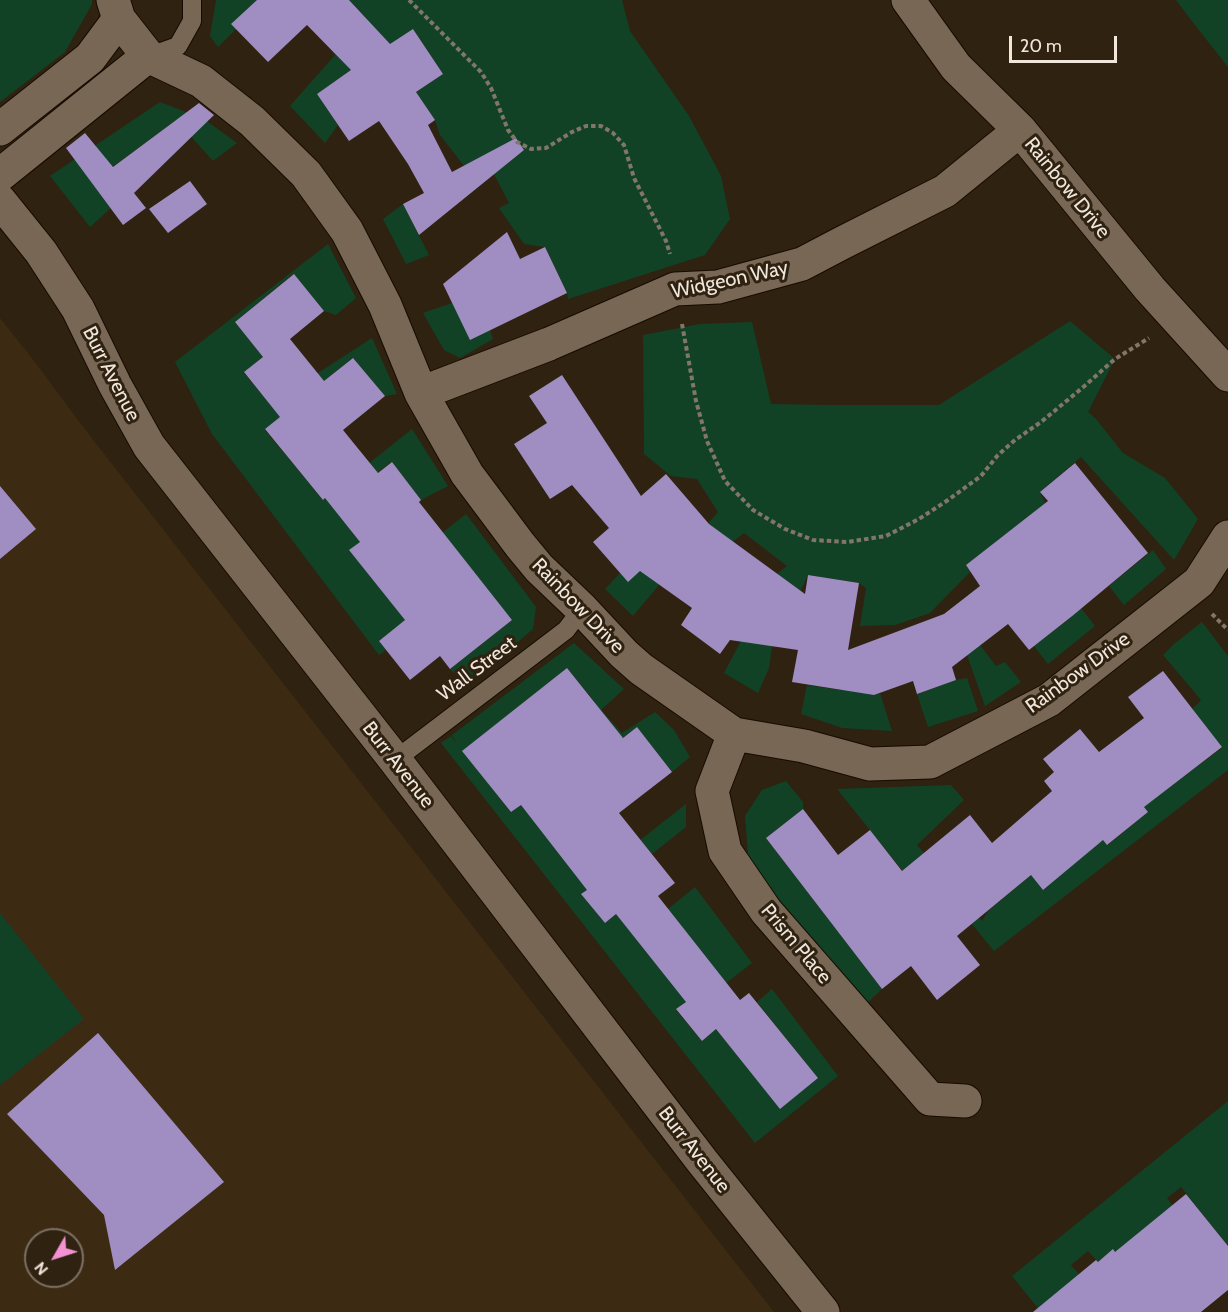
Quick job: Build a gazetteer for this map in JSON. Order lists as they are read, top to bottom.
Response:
{
  "streets": {
    "street": [
      "Rainbow Drive",
      "Widgeon Way",
      "Burr Avenue",
      "Prism Place"
    ],
    "lane": ["Wall Street"]
  },
  "crossings": [
    ["Rainbow Drive", "Widgeon Way"],
    ["Rainbow Drive", "Wall Street"],
    ["Rainbow Drive", "Prism Place"],
    ["Burr Avenue", "Wall Street"]
  ],
  "scale_bar": "20 m",
  "north": "bottom left"
}
